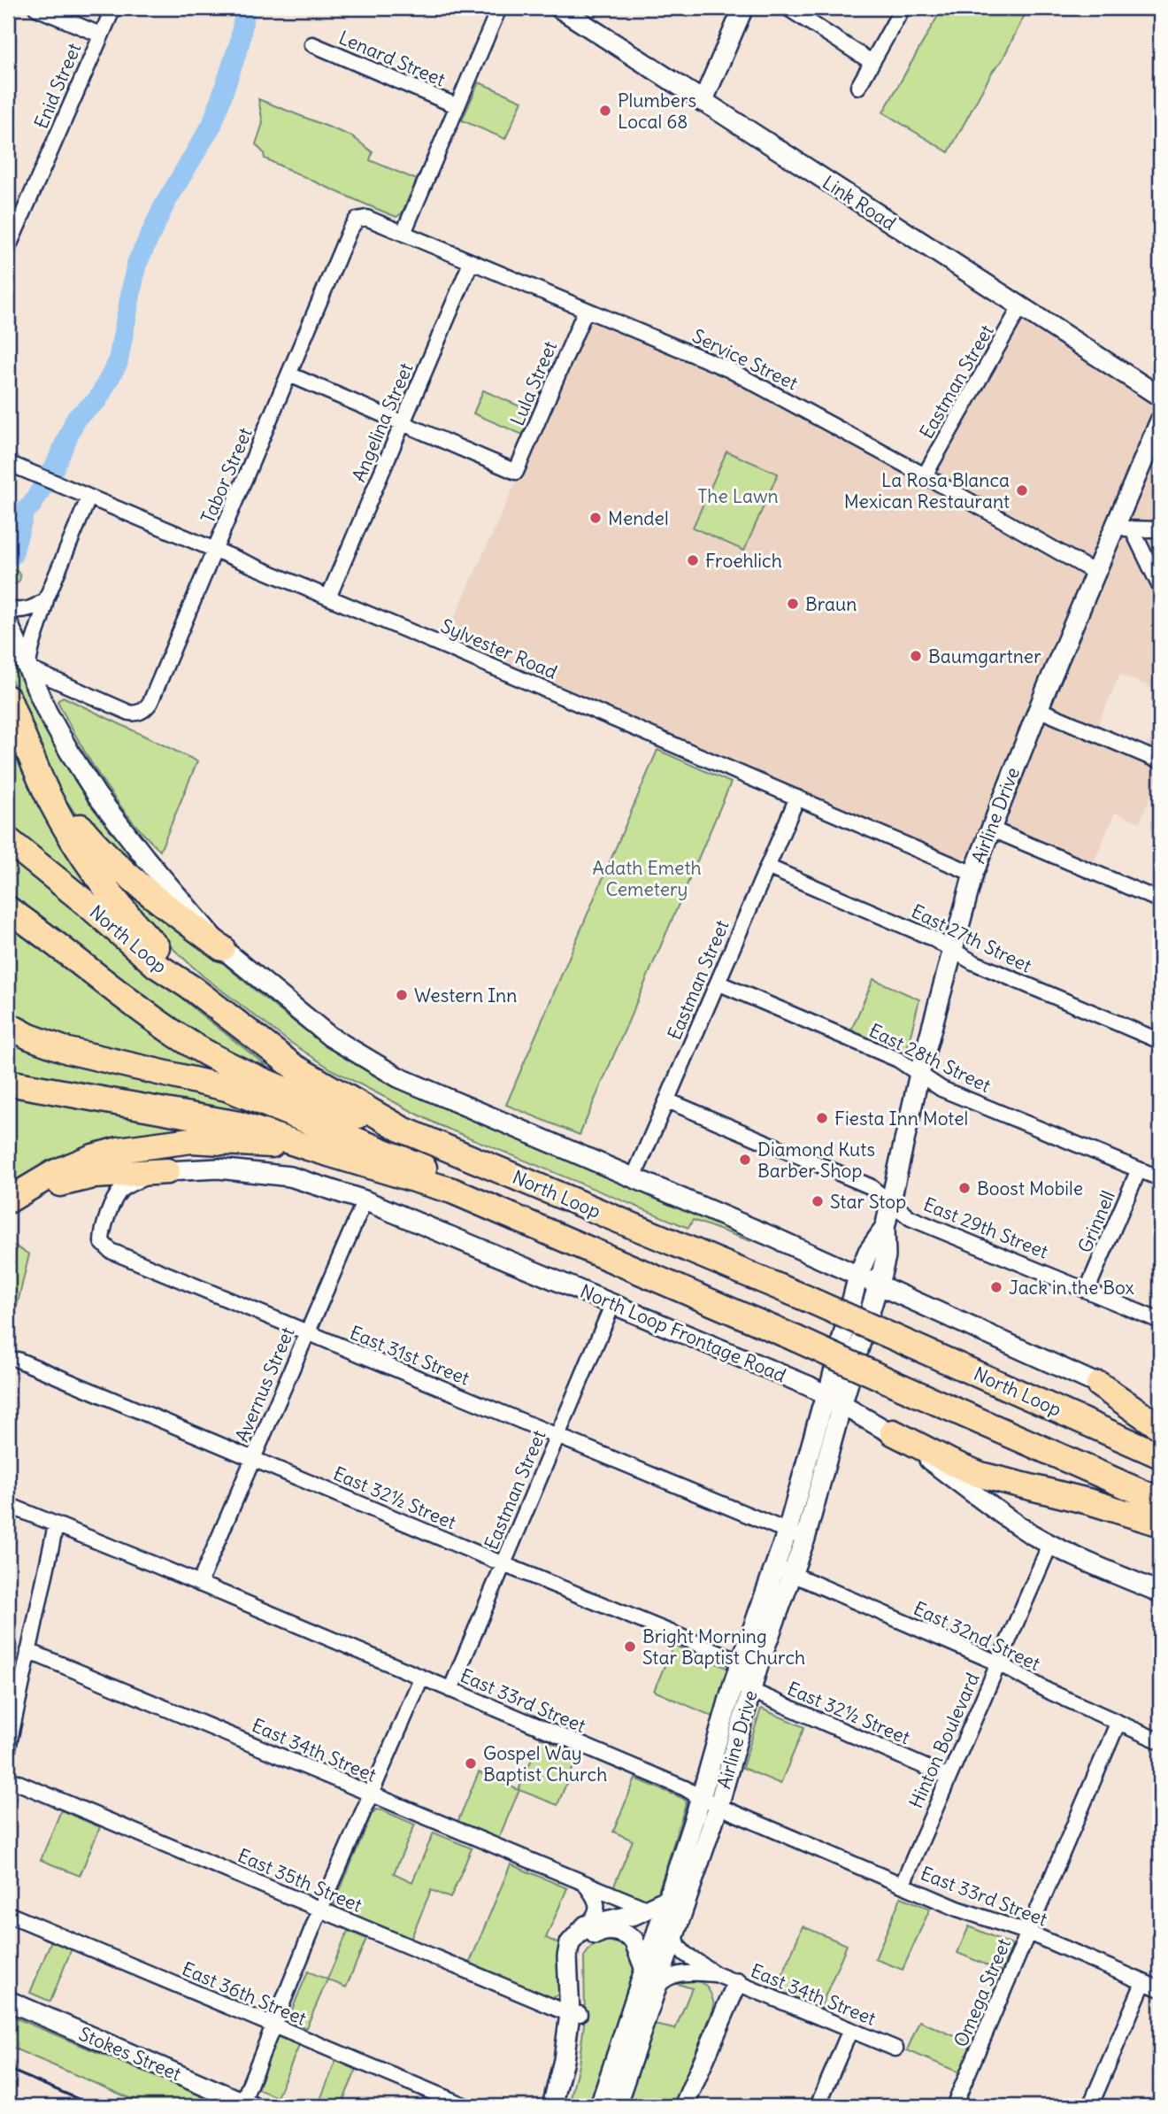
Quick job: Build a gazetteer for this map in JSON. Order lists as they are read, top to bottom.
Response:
{
  "streets": {
    "highway": ["North Loop"],
    "main road": [
      "Link Road",
      "Airline Drive",
      "North Loop Frontage Road",
      "Stokes Street"
    ],
    "street": [
      "Lenard Street",
      "Enid Street",
      "Service Street",
      "Eastman Street",
      "Lula Street",
      "Angelina Street",
      "Tabor Street",
      "Sylvester Road",
      "East 27th Street",
      "East 28th Street",
      "Grinnell",
      "East 29th Street",
      "East 31st Street",
      "Avernus Street",
      "East 32½ Street",
      "East 32nd Street",
      "East 33rd Street",
      "Hinton Boulevard",
      "East 34th Street",
      "East 35th Street",
      "Omega Street",
      "East 36th Street"
    ]
  },
  "crossings": [
    ["Link Road", "Eastman Street"],
    ["Service Street", "Eastman Street"],
    ["Service Street", "Lula Street"],
    ["Service Street", "Angelina Street"],
    ["Service Street", "Tabor Street"],
    ["Service Street", "Airline Drive"],
    ["Eastman Street", "Sylvester Road"],
    ["Eastman Street", "East 27th Street"],
    ["Eastman Street", "East 28th Street"],
    ["Eastman Street", "East 29th Street"],
    ["Eastman Street", "North Loop Frontage Road"],
    ["Eastman Street", "East 31st Street"],
    ["Eastman Street", "East 32½ Street"],
    ["Eastman Street", "East 33rd Street"],
    ["Lula Street", "Angelina Street"],
    ["Angelina Street", "Sylvester Road"],
    ["Tabor Street", "Sylvester Road"],
    ["Sylvester Road", "Airline Drive"],
    ["Airline Drive", "East 27th Street"],
    ["Airline Drive", "East 28th Street"],
    ["Airline Drive", "East 29th Street"],
    ["Airline Drive", "North Loop Frontage Road"],
    ["Airline Drive", "East 31st Street"],
    ["Airline Drive", "East 32½ Street"],
    ["Airline Drive", "East 32nd Street"],
    ["Airline Drive", "East 33rd Street"],
    ["Airline Drive", "East 34th Street"],
    ["East 28th Street", "Grinnell"],
    ["Grinnell", "East 29th Street"],
    ["North Loop Frontage Road", "East 31st Street"],
    ["North Loop Frontage Road", "Avernus Street"],
    ["North Loop Frontage Road", "Hinton Boulevard"],
    ["East 31st Street", "Avernus Street"],
    ["Avernus Street", "East 32½ Street"],
    ["Avernus Street", "East 33rd Street"],
    ["East 32½ Street", "Hinton Boulevard"],
    ["East 32nd Street", "Hinton Boulevard"],
    ["East 32nd Street", "Omega Street"],
    ["East 33rd Street", "Hinton Boulevard"],
    ["East 33rd Street", "Omega Street"]
  ],
  "parks": ["The Lawn", "Adath Emeth Cemetery"],
  "places": [
    "Plumbers Local 68",
    "La Rosa Blanca Mexican Restaurant",
    "Mendel",
    "Froehlich",
    "Braun",
    "Baumgartner",
    "Western Inn",
    "Fiesta Inn Motel",
    "Diamond Kuts Barber Shop",
    "Boost Mobile",
    "Star Stop",
    "Jack in the Box",
    "Bright Morning Star Baptist Church",
    "Gospel Way Baptist Church"
  ]
}
